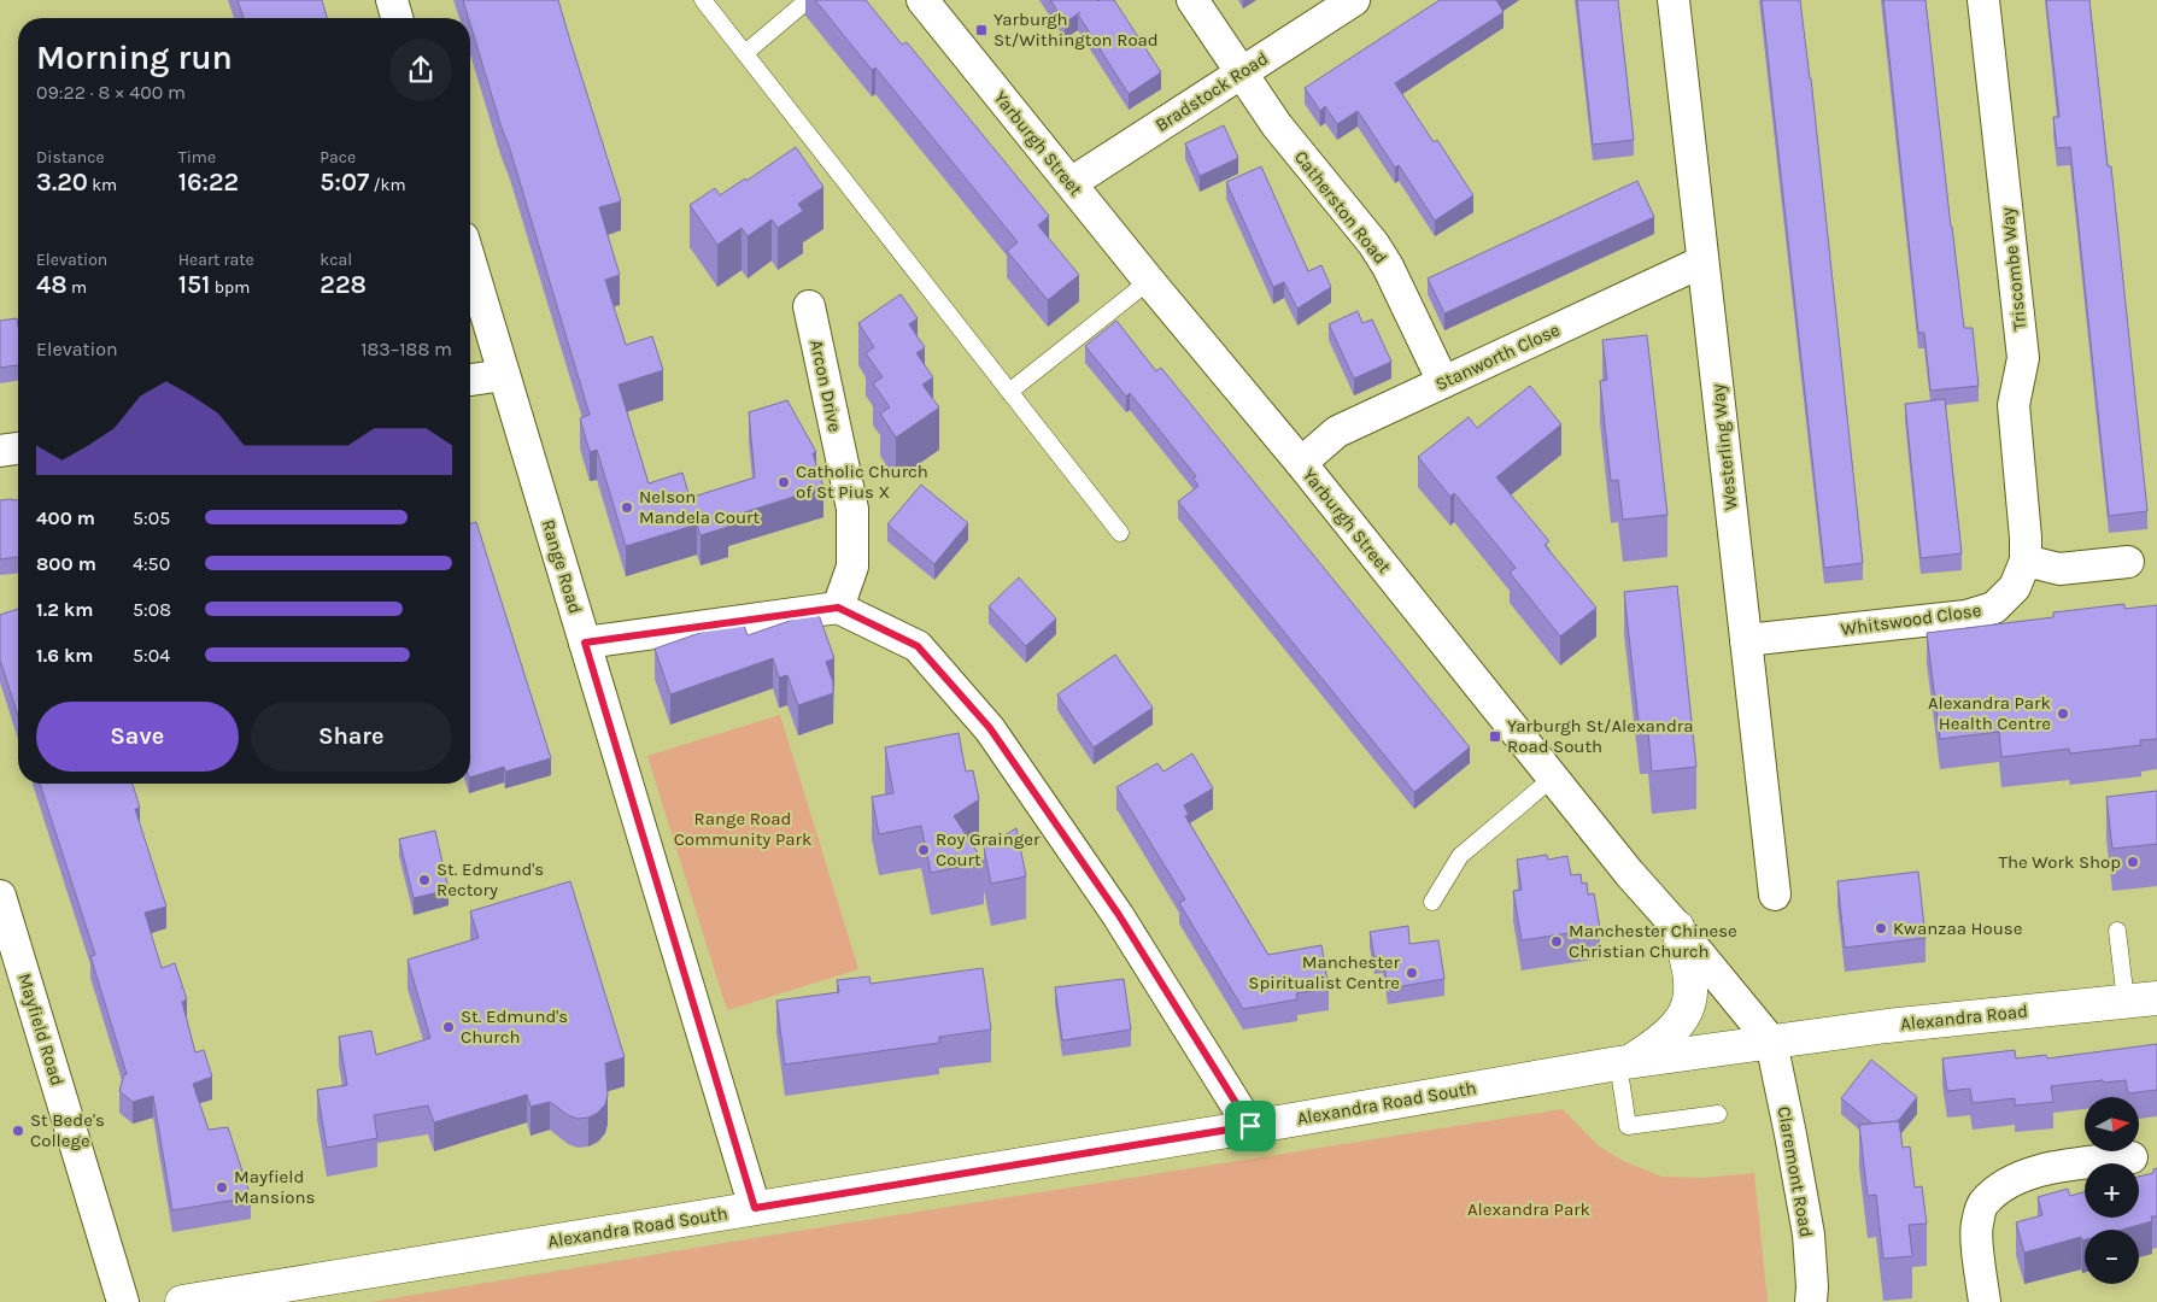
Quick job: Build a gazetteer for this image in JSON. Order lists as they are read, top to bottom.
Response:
{
  "streets": {
    "street": [
      "Bradstock Road",
      "Yarburgh Street",
      "Catherston Road",
      "Triscombe Way",
      "Stanworth Close",
      "Arcon Drive",
      "Westerling Way",
      "Range Road",
      "Whitswood Close",
      "Alexandra Road",
      "Mayfield Road",
      "Alexandra Road South",
      "Claremont Road"
    ]
  },
  "crossings": [
    ["Bradstock Road", "Yarburgh Street"],
    ["Bradstock Road", "Catherston Road"],
    ["Yarburgh Street", "Stanworth Close"],
    ["Yarburgh Street", "Alexandra Road"],
    ["Yarburgh Street", "Alexandra Road South"],
    ["Yarburgh Street", "Claremont Road"],
    ["Catherston Road", "Stanworth Close"],
    ["Triscombe Way", "Whitswood Close"],
    ["Stanworth Close", "Westerling Way"],
    ["Westerling Way", "Whitswood Close"],
    ["Range Road", "Alexandra Road South"],
    ["Alexandra Road", "Alexandra Road South"],
    ["Alexandra Road", "Claremont Road"],
    ["Alexandra Road South", "Claremont Road"]
  ],
  "parks": ["Range Road Community Park", "Alexandra Park"],
  "places": {
    "transit": ["Yarburgh St/Withington Road", "Yarburgh St/Alexandra Road South"],
    "other": [
      "Catholic Church of St Pius X",
      "Nelson Mandela Court",
      "Alexandra Park Health Centre",
      "Roy Grainger Court",
      "The Work Shop",
      "St. Edmund's Rectory",
      "Kwanzaa House",
      "Manchester Chinese Christian Church",
      "Manchester Spiritualist Centre",
      "St. Edmund's Church",
      "St Bede's College",
      "Mayfield Mansions"
    ]
  },
  "north": "right",
  "page": {
    "heading": ["Morning run", "09:22 · 8 × 400 m"],
    "stats": [
      ["Distance", "3.20 km"],
      ["Time", "16:22"],
      ["Pace", "5:07 /km"],
      ["Elevation", "48 m"],
      ["Heart rate", "151 bpm"],
      ["kcal", "228"]
    ],
    "chart": ["Elevation", "183–188 m"],
    "list": [
      {
        "name": "400 m",
        "note": "5:05"
      },
      {
        "name": "800 m",
        "note": "4:50"
      },
      {
        "name": "1.2 km",
        "note": "5:08"
      },
      {
        "name": "1.6 km",
        "note": "5:04"
      }
    ],
    "buttons": ["Save", "Share"],
    "map_buttons": ["+", "−"]
  }
}
